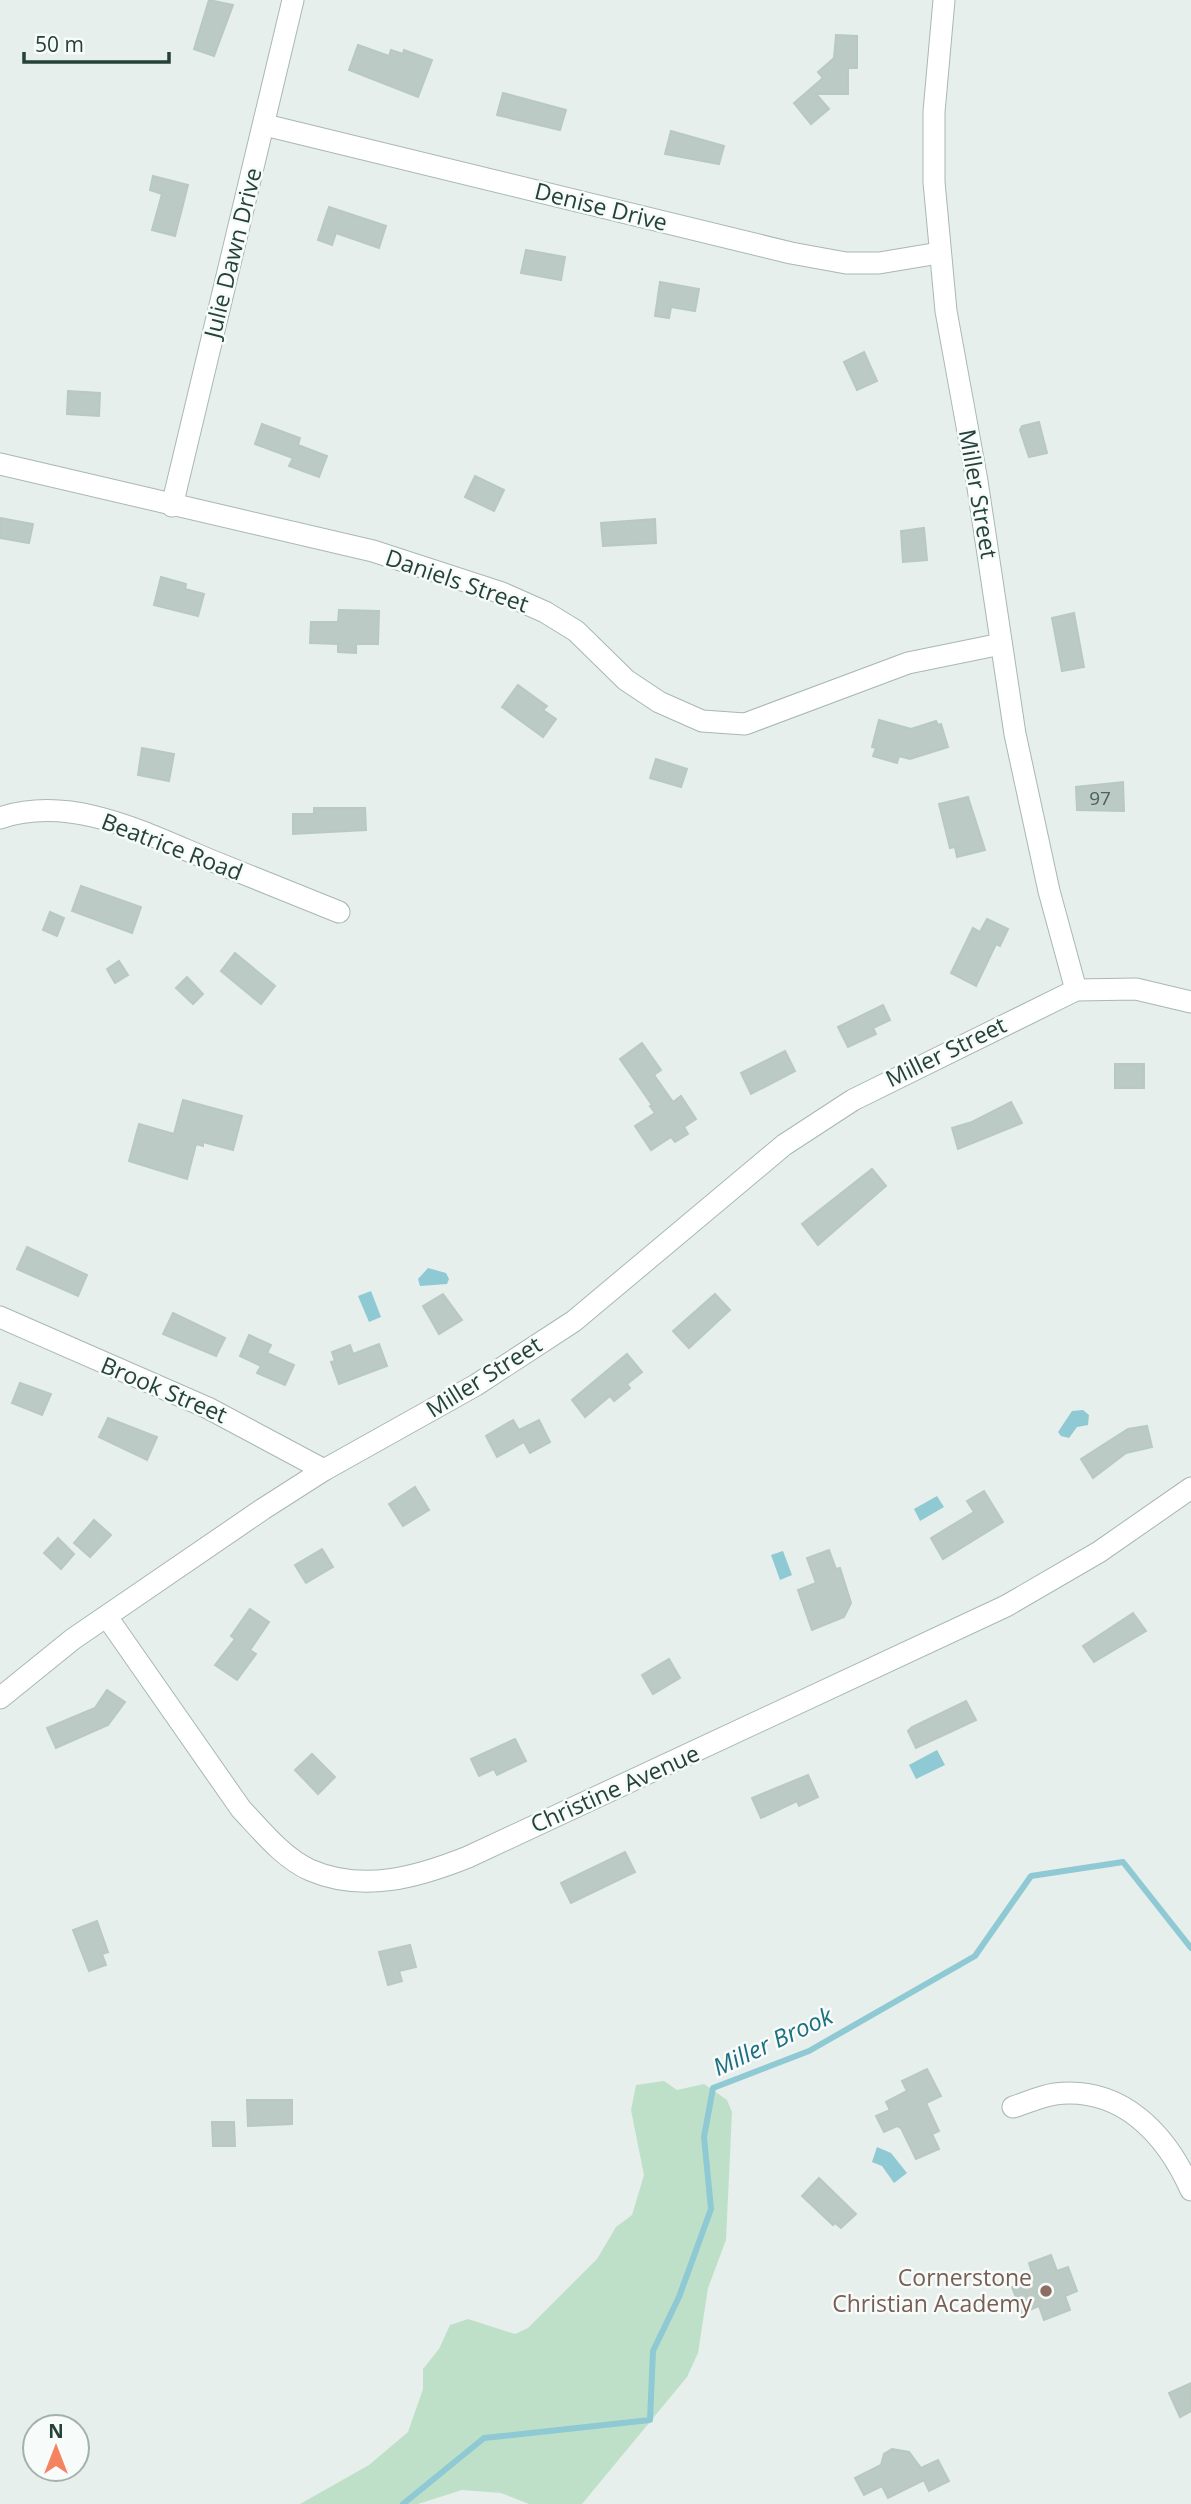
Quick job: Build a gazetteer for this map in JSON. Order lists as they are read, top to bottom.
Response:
{
  "streets": {
    "street": [
      "Denise Drive",
      "Julie Dawn Drive",
      "Miller Street",
      "Daniels Street",
      "Beatrice Road",
      "Brook Street",
      "Christine Avenue"
    ]
  },
  "crossings": [
    ["Denise Drive", "Julie Dawn Drive"],
    ["Denise Drive", "Miller Street"],
    ["Julie Dawn Drive", "Daniels Street"],
    ["Miller Street", "Daniels Street"],
    ["Miller Street", "Brook Street"],
    ["Miller Street", "Christine Avenue"]
  ],
  "water": ["Miller Brook"],
  "places": ["Cornerstone Christian Academy"],
  "house_numbers": ["97"],
  "scale_bar": "50 m",
  "north": "top"
}
